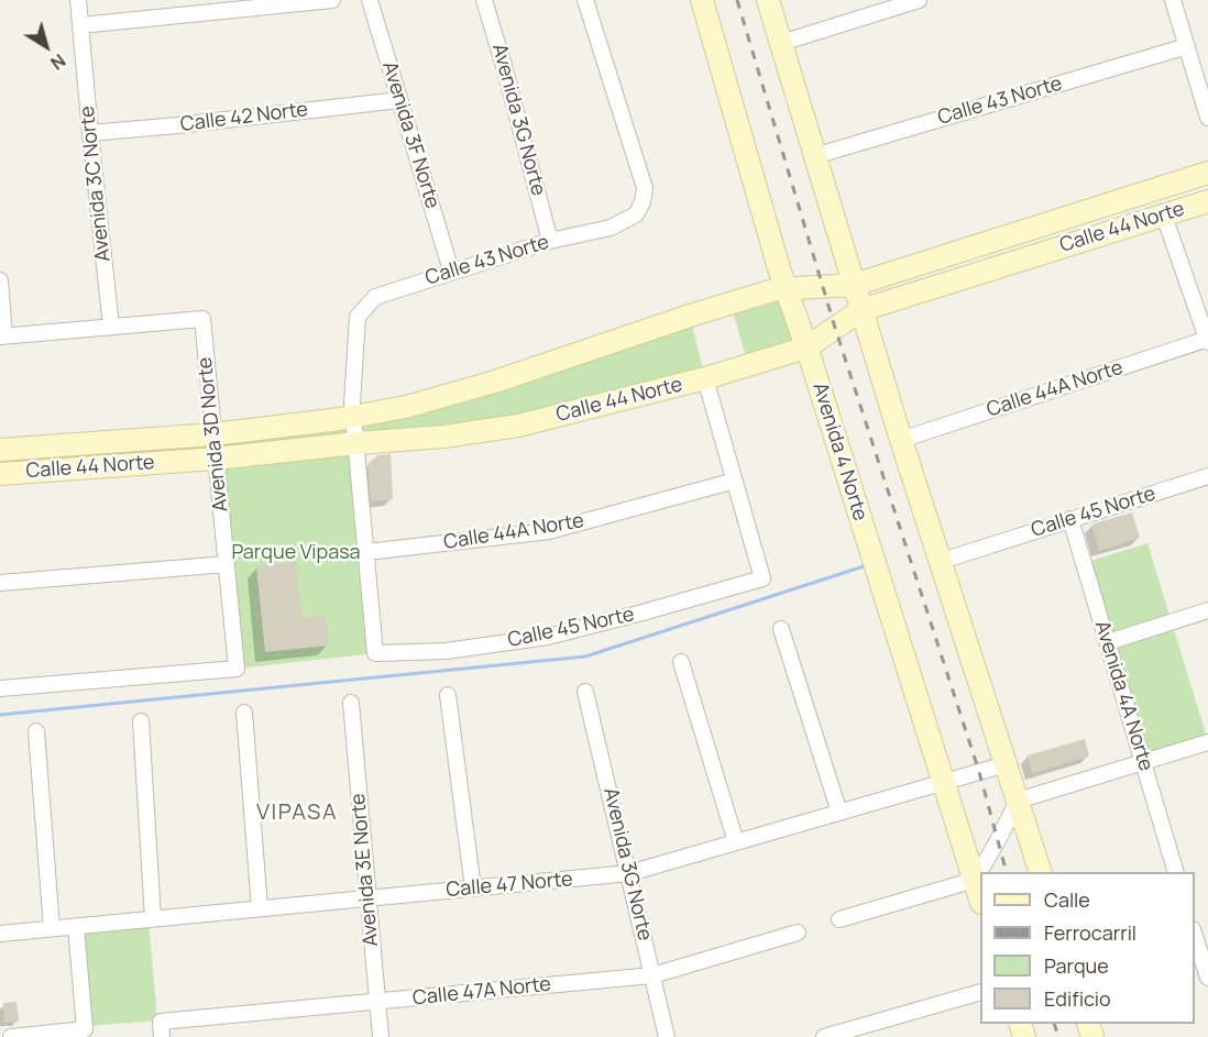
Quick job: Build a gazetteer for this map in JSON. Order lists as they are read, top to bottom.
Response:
{
  "streets": {
    "main road": ["Calle 44 Norte", "Avenida 4 Norte"],
    "street": [
      "Calle 43 Norte",
      "Calle 42 Norte",
      "Avenida 3G Norte",
      "Avenida 3F Norte",
      "Avenida 3C Norte",
      "Calle 44A Norte",
      "Avenida 3D Norte",
      "Calle 45 Norte",
      "Avenida 4A Norte",
      "Avenida 3E Norte",
      "Calle 47 Norte",
      "Calle 47A Norte"
    ]
  },
  "crossings": [
    ["Calle 43 Norte", "Avenida 3G Norte"],
    ["Calle 43 Norte", "Avenida 3F Norte"],
    ["Calle 43 Norte", "Calle 44 Norte"],
    ["Calle 42 Norte", "Avenida 3F Norte"],
    ["Calle 42 Norte", "Avenida 3C Norte"],
    ["Avenida 3G Norte", "Calle 47 Norte"],
    ["Avenida 3G Norte", "Calle 47A Norte"],
    ["Avenida 3C Norte", "Avenida 3D Norte"],
    ["Calle 44 Norte", "Avenida 3D Norte"],
    ["Calle 44 Norte", "Avenida 4 Norte"],
    ["Calle 44A Norte", "Calle 45 Norte"],
    ["Avenida 4 Norte", "Calle 47 Norte"],
    ["Calle 45 Norte", "Avenida 4A Norte"],
    ["Avenida 3E Norte", "Calle 47 Norte"],
    ["Avenida 3E Norte", "Calle 47A Norte"]
  ],
  "districts": ["VIPASA"],
  "parks": ["Parque Vipasa"],
  "legend": [
    "Calle",
    "Ferrocarril",
    "Parque",
    "Edificio"
  ],
  "north": "bottom right"
}
